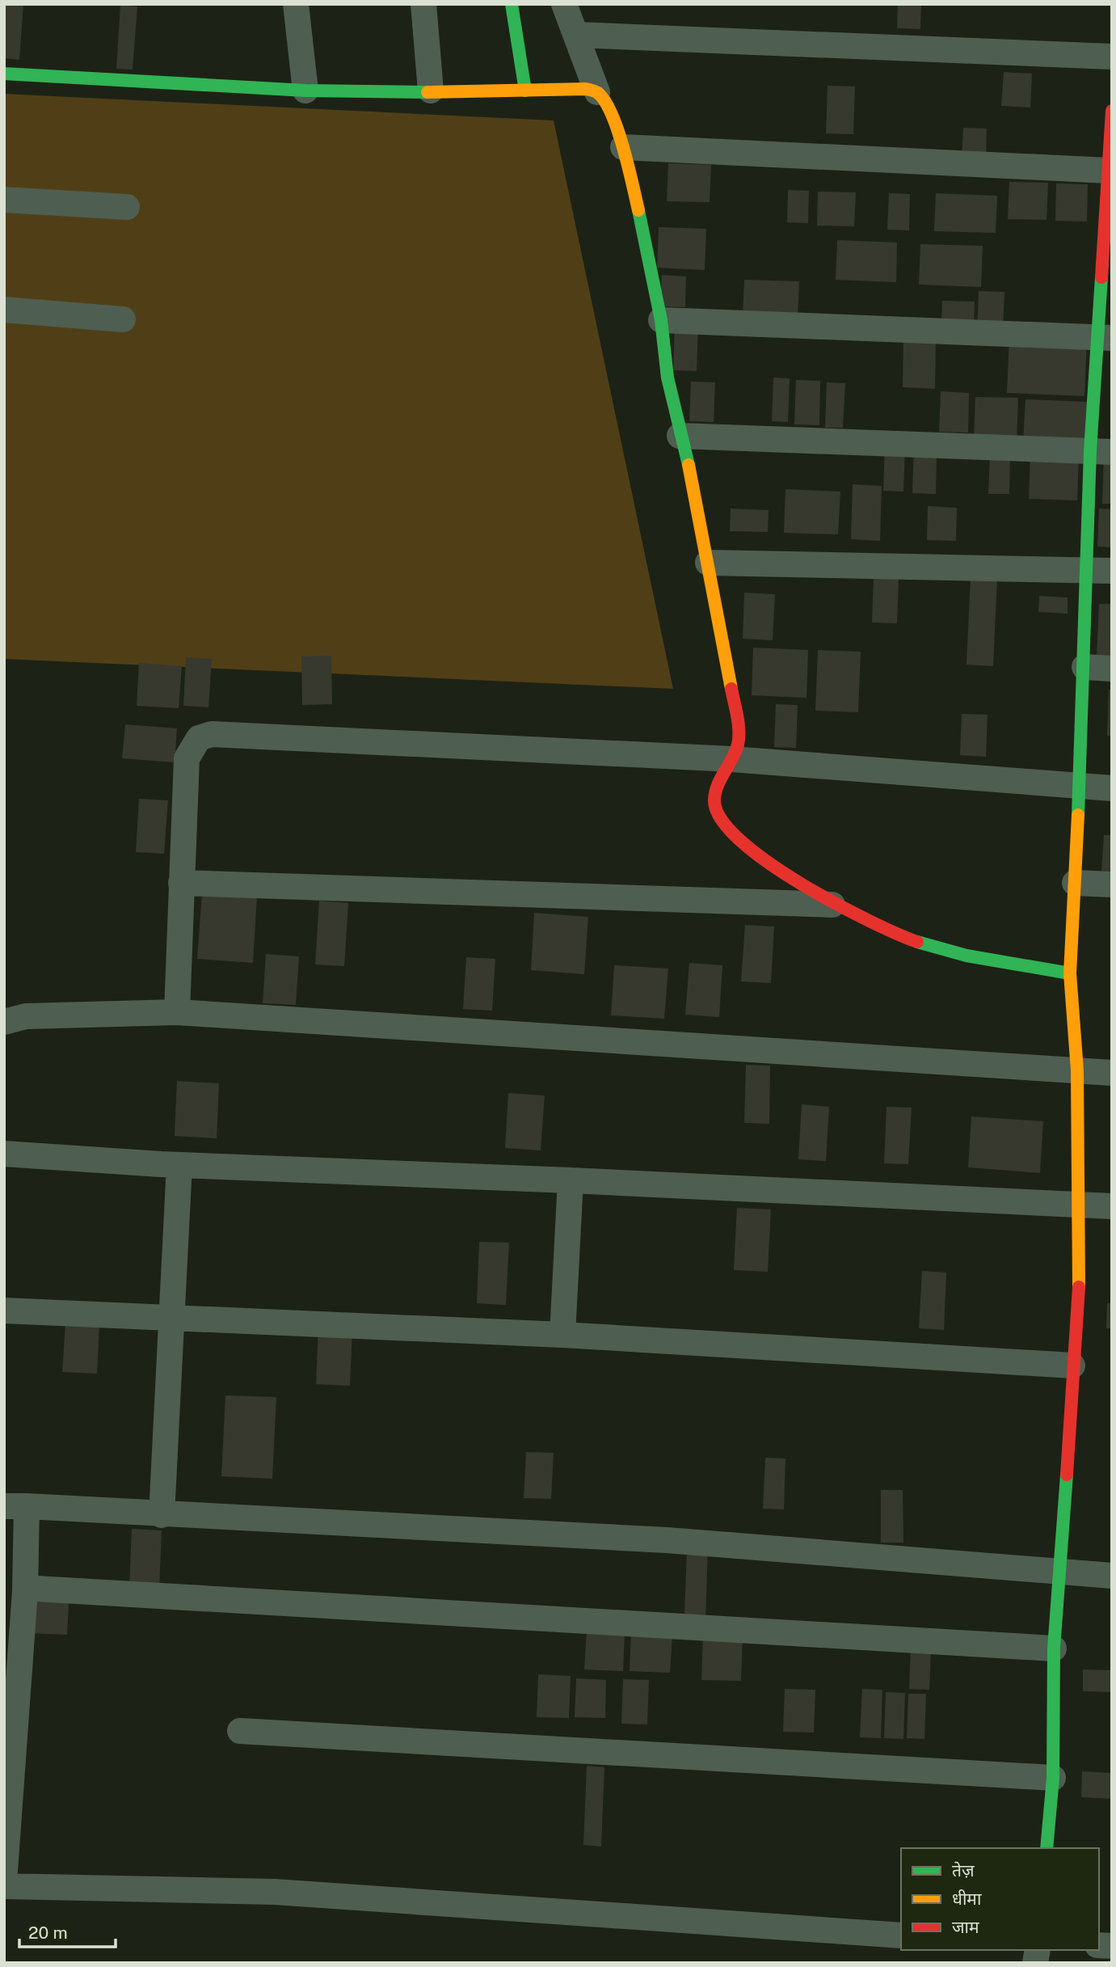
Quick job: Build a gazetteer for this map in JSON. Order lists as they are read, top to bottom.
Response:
{
  "legend": ["तेज़", "धीमा", "जाम"],
  "scale_bar": "20 m"
}
